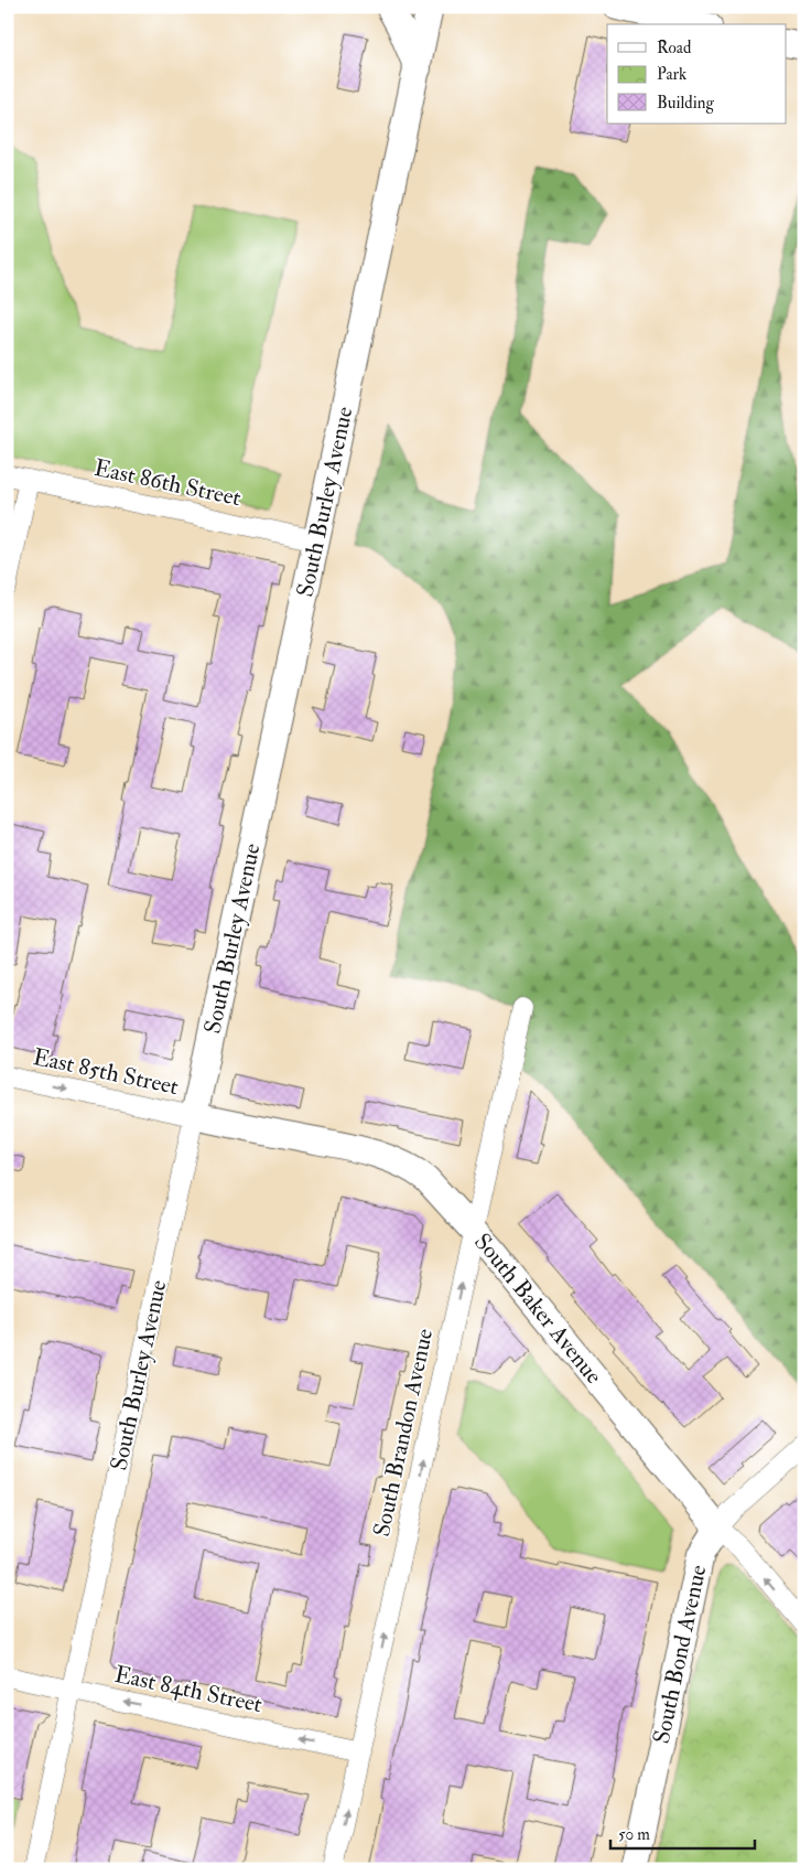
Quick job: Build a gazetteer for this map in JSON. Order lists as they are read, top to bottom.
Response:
{
  "streets": {
    "street": [
      "East 86th Street",
      "South Burley Avenue",
      "East 85th Street",
      "South Baker Avenue",
      "South Brandon Avenue",
      "South Bond Avenue",
      "East 84th Street"
    ]
  },
  "crossings": [
    ["East 86th Street", "South Burley Avenue"],
    ["South Burley Avenue", "East 85th Street"],
    ["South Burley Avenue", "South Baker Avenue"],
    ["South Burley Avenue", "East 84th Street"],
    ["East 85th Street", "South Baker Avenue"],
    ["South Baker Avenue", "South Brandon Avenue"],
    ["South Baker Avenue", "South Bond Avenue"],
    ["South Brandon Avenue", "East 84th Street"]
  ],
  "one_way": ["East 85th Street", "South Brandon Avenue", "East 84th Street"],
  "legend": ["Road", "Park", "Building"],
  "scale_bar": "50 m"
}
